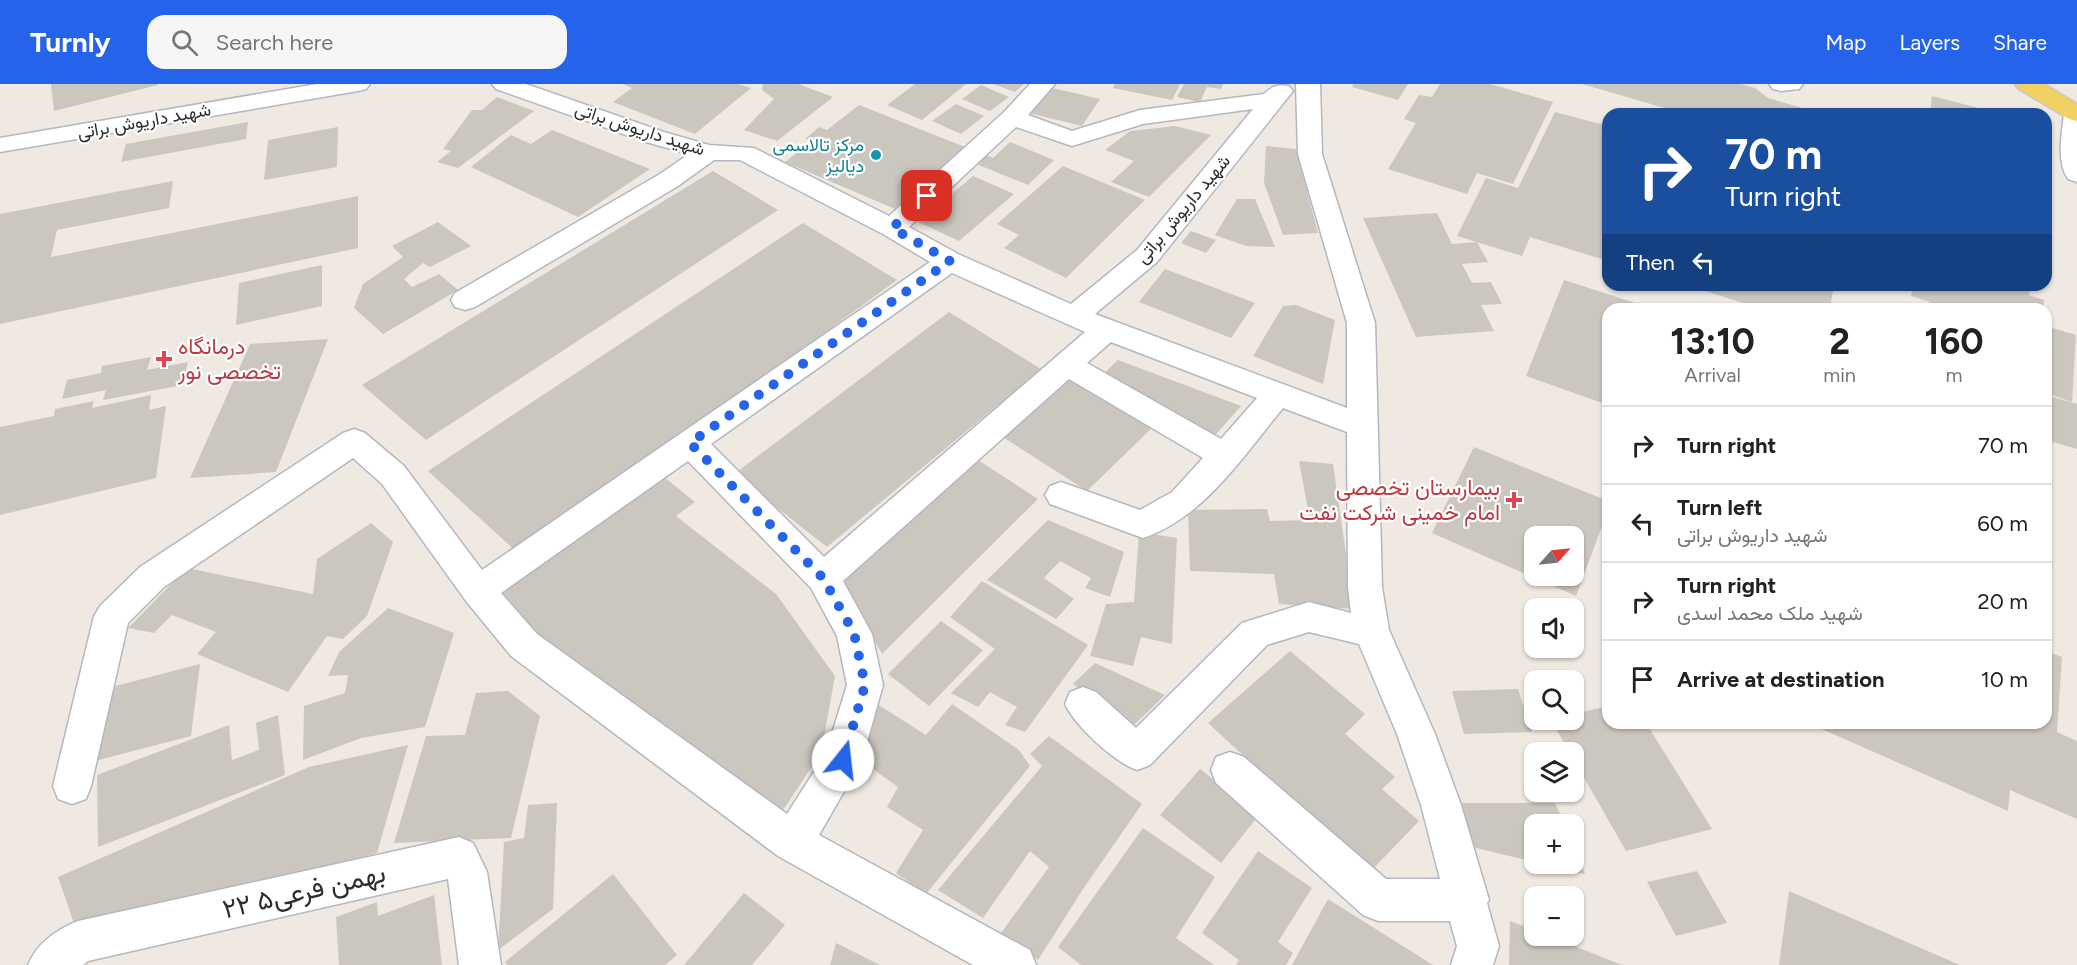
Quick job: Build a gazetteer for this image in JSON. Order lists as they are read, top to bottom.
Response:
{
  "streets": {
    "street": ["شهید داریوش براتی", "۲۲ بهمن فرعی۵"]
  },
  "places": {
    "other": ["مرکز تالاسمی دیالیز"],
    "health": ["درمانگاه تخصصی نور", "بیمارستان تخصصی امام خمینی شرکت نفت"]
  },
  "north": "top right",
  "page": {
    "header": "Turnly",
    "search": "Search here",
    "nav": ["Map", "Layers", "Share"],
    "turn": ["70 m", "Turn right"],
    "then": "Then",
    "eta": [
      "13:10",
      "Arrival",
      "2",
      "min",
      "160",
      "m"
    ],
    "list": [
      {
        "name": "Turn right",
        "value": "70 m"
      },
      {
        "name": "Turn left",
        "note": "شهید داریوش براتی",
        "value": "60 m"
      },
      {
        "name": "Turn right",
        "note": "شهید ملک محمد اسدی",
        "value": "20 m"
      },
      {
        "name": "Arrive at destination",
        "value": "10 m"
      }
    ],
    "map_buttons": ["+", "−"]
  }
}
